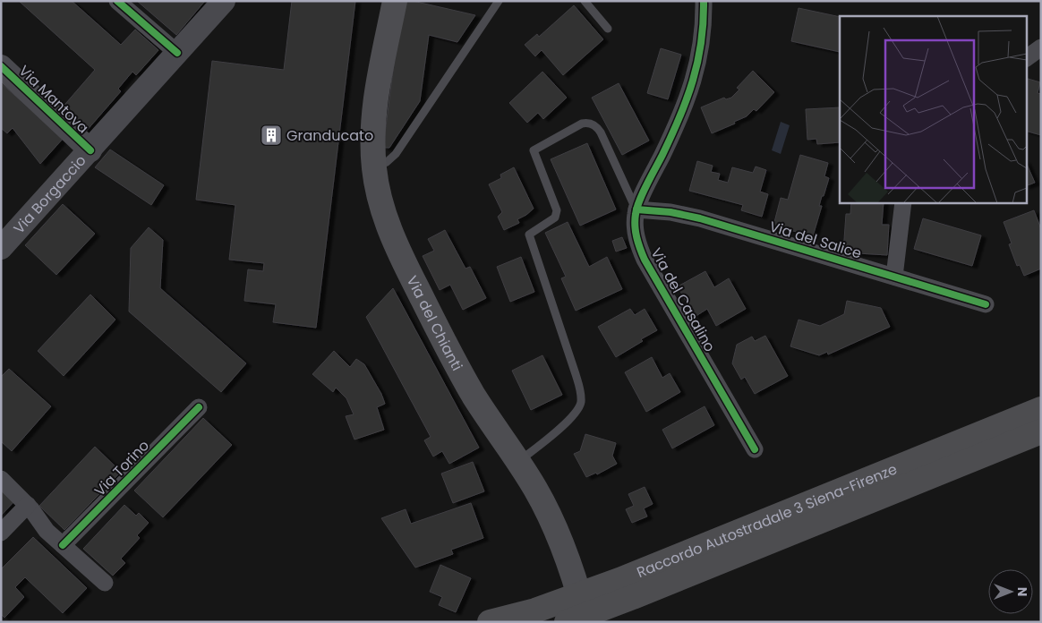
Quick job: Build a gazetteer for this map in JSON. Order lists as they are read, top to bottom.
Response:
{
  "streets": {
    "highway": ["Raccordo Autostradale 3 Siena-Firenze"],
    "main road": ["Via Mantova", "Via Borgaccio", "Via del Chianti"],
    "street": ["Via del Salice", "Via del Casalino", "Via Torino"]
  },
  "crossings": [
    ["Via Mantova", "Via Borgaccio"],
    ["Via del Salice", "Via del Casalino"]
  ],
  "places": {
    "building": ["Granducato"]
  },
  "north": "right"
}
